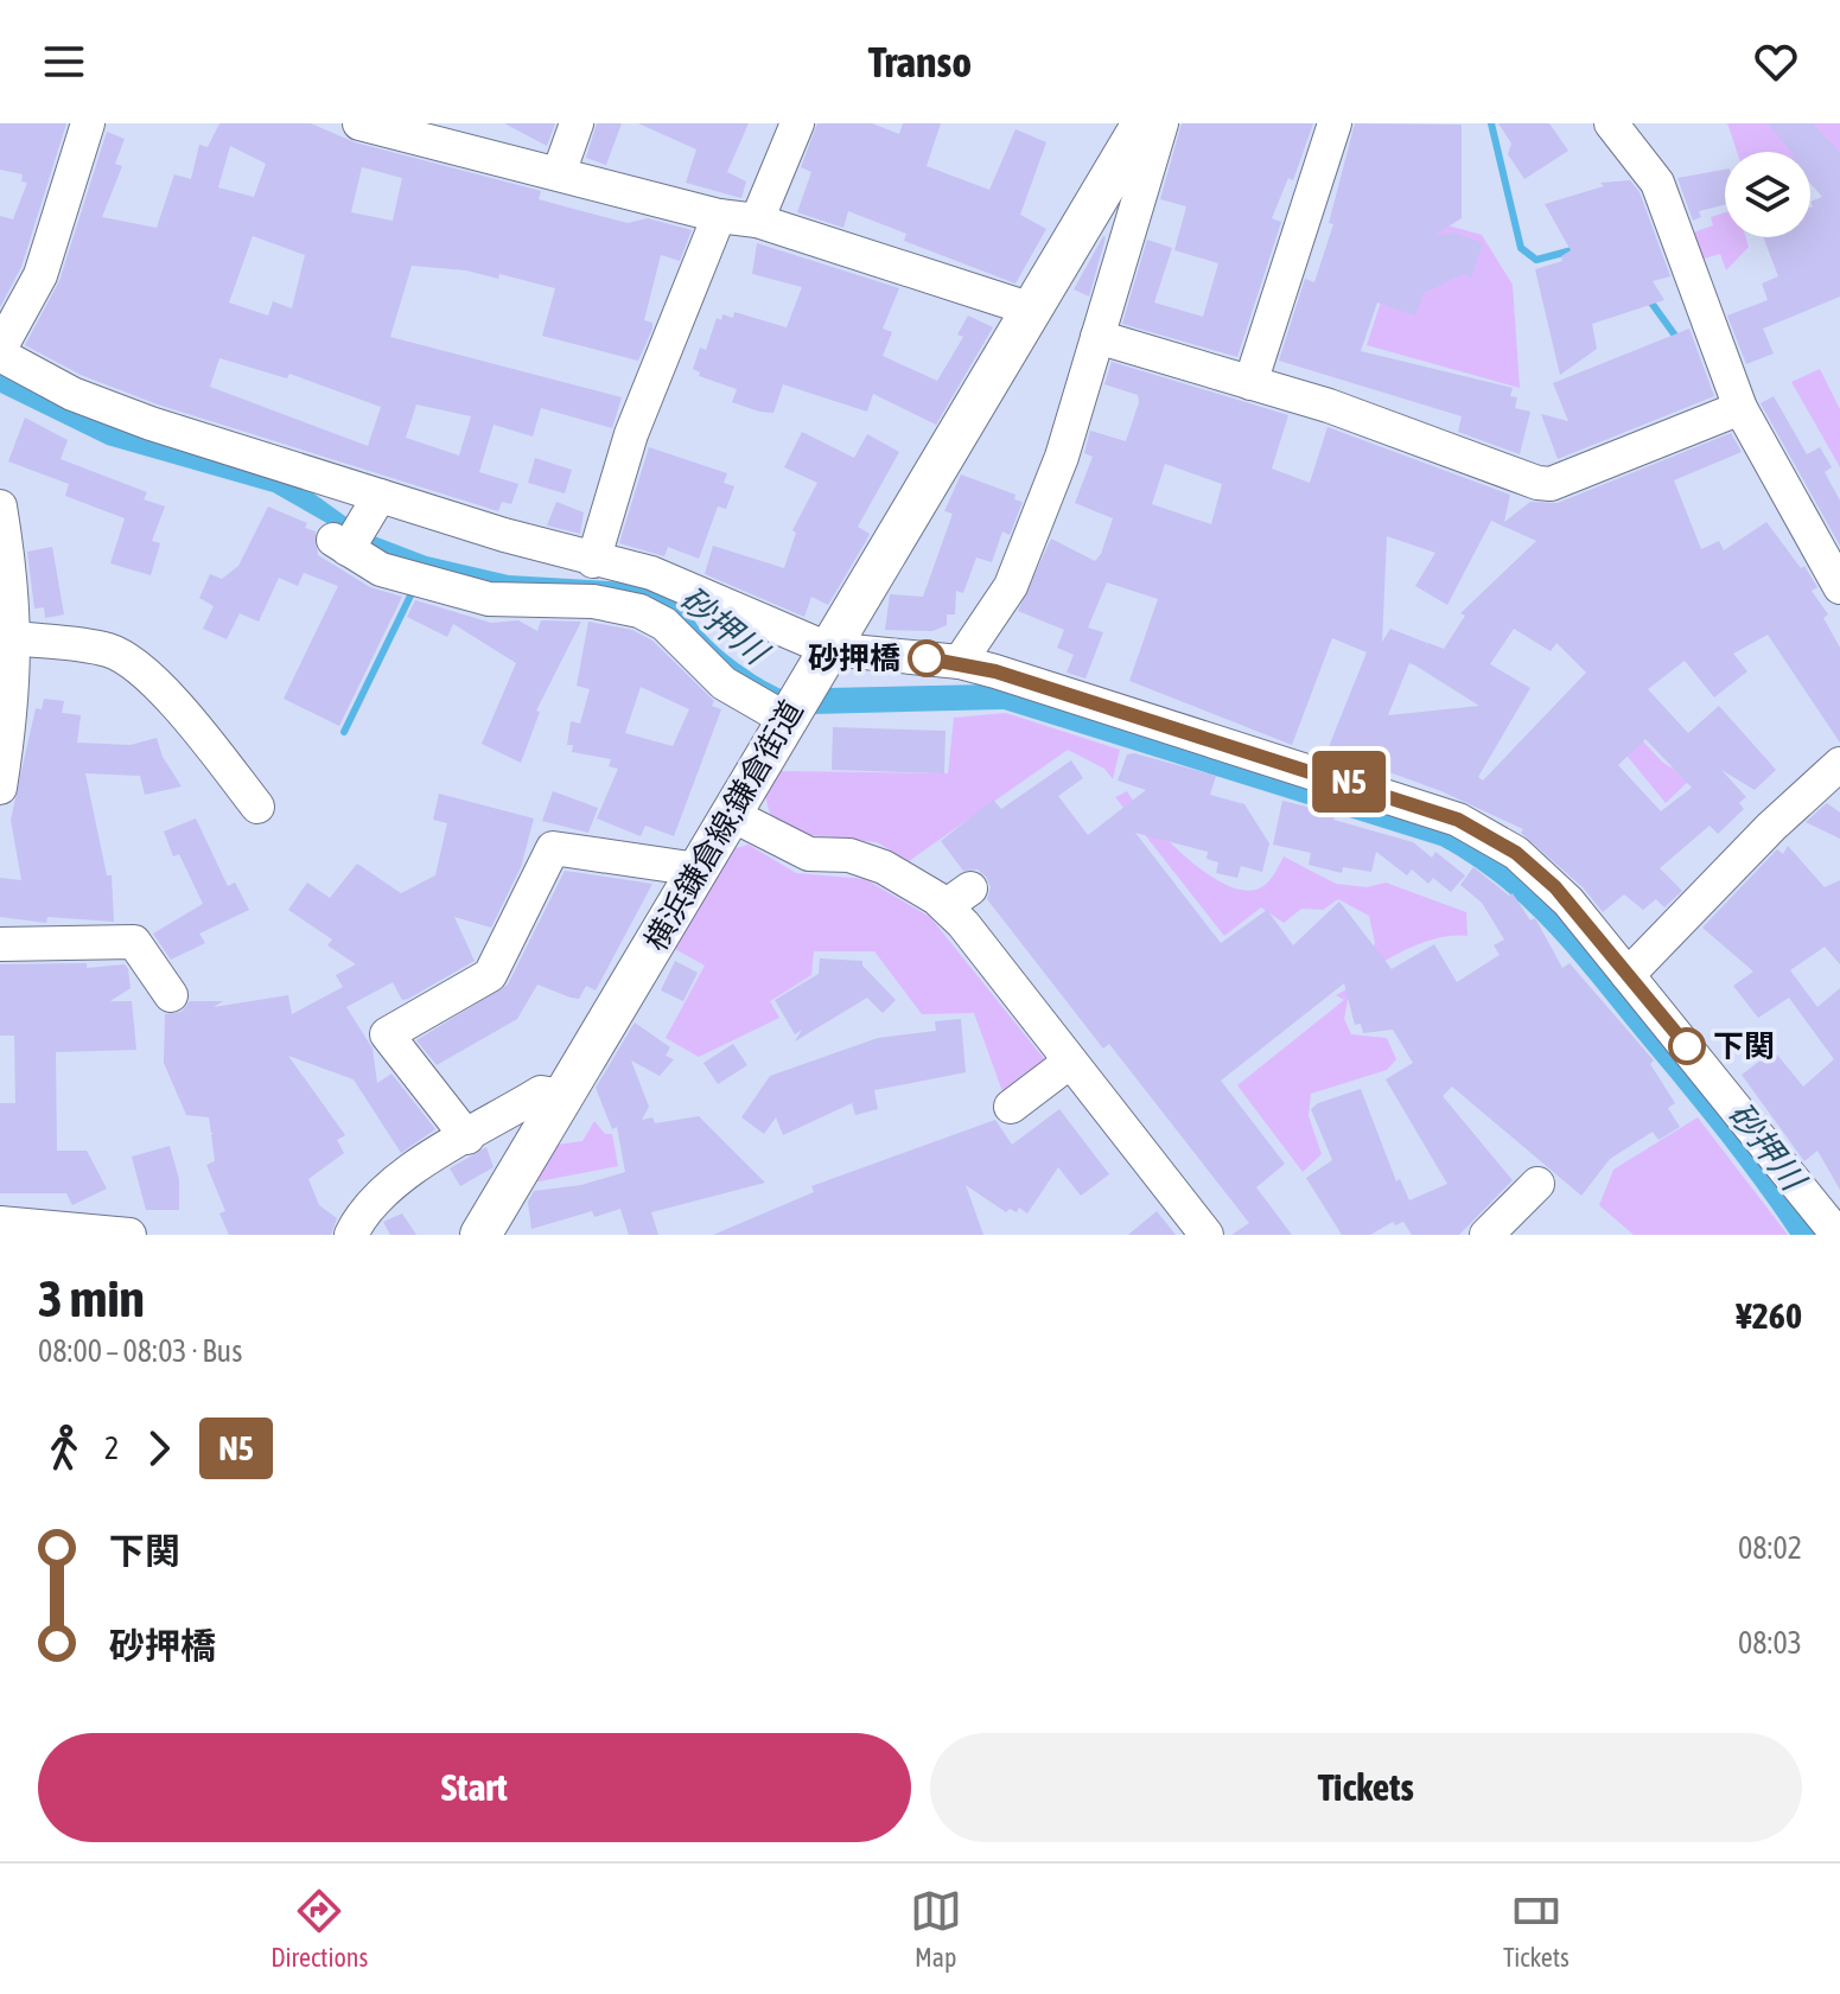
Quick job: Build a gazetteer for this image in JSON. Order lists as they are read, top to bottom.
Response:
{
  "streets": {
    "main road": ["横浜鎌倉線;鎌倉街道"]
  },
  "water": ["砂押川"],
  "places": ["砂押橋", "下関"],
  "lines": ["bus line N5"],
  "page": {
    "header": "Transo",
    "on_map": "N5",
    "heading": ["3 min", "08:00 – 08:03 · Bus", "¥260"],
    "legs": ["2", "N5"],
    "list": [
      {
        "name": "下関",
        "value": "08:02"
      },
      {
        "name": "砂押橋",
        "value": "08:03"
      }
    ],
    "buttons": ["Start", "Tickets"],
    "tabs": ["Directions", "Map", "Tickets"]
  }
}
